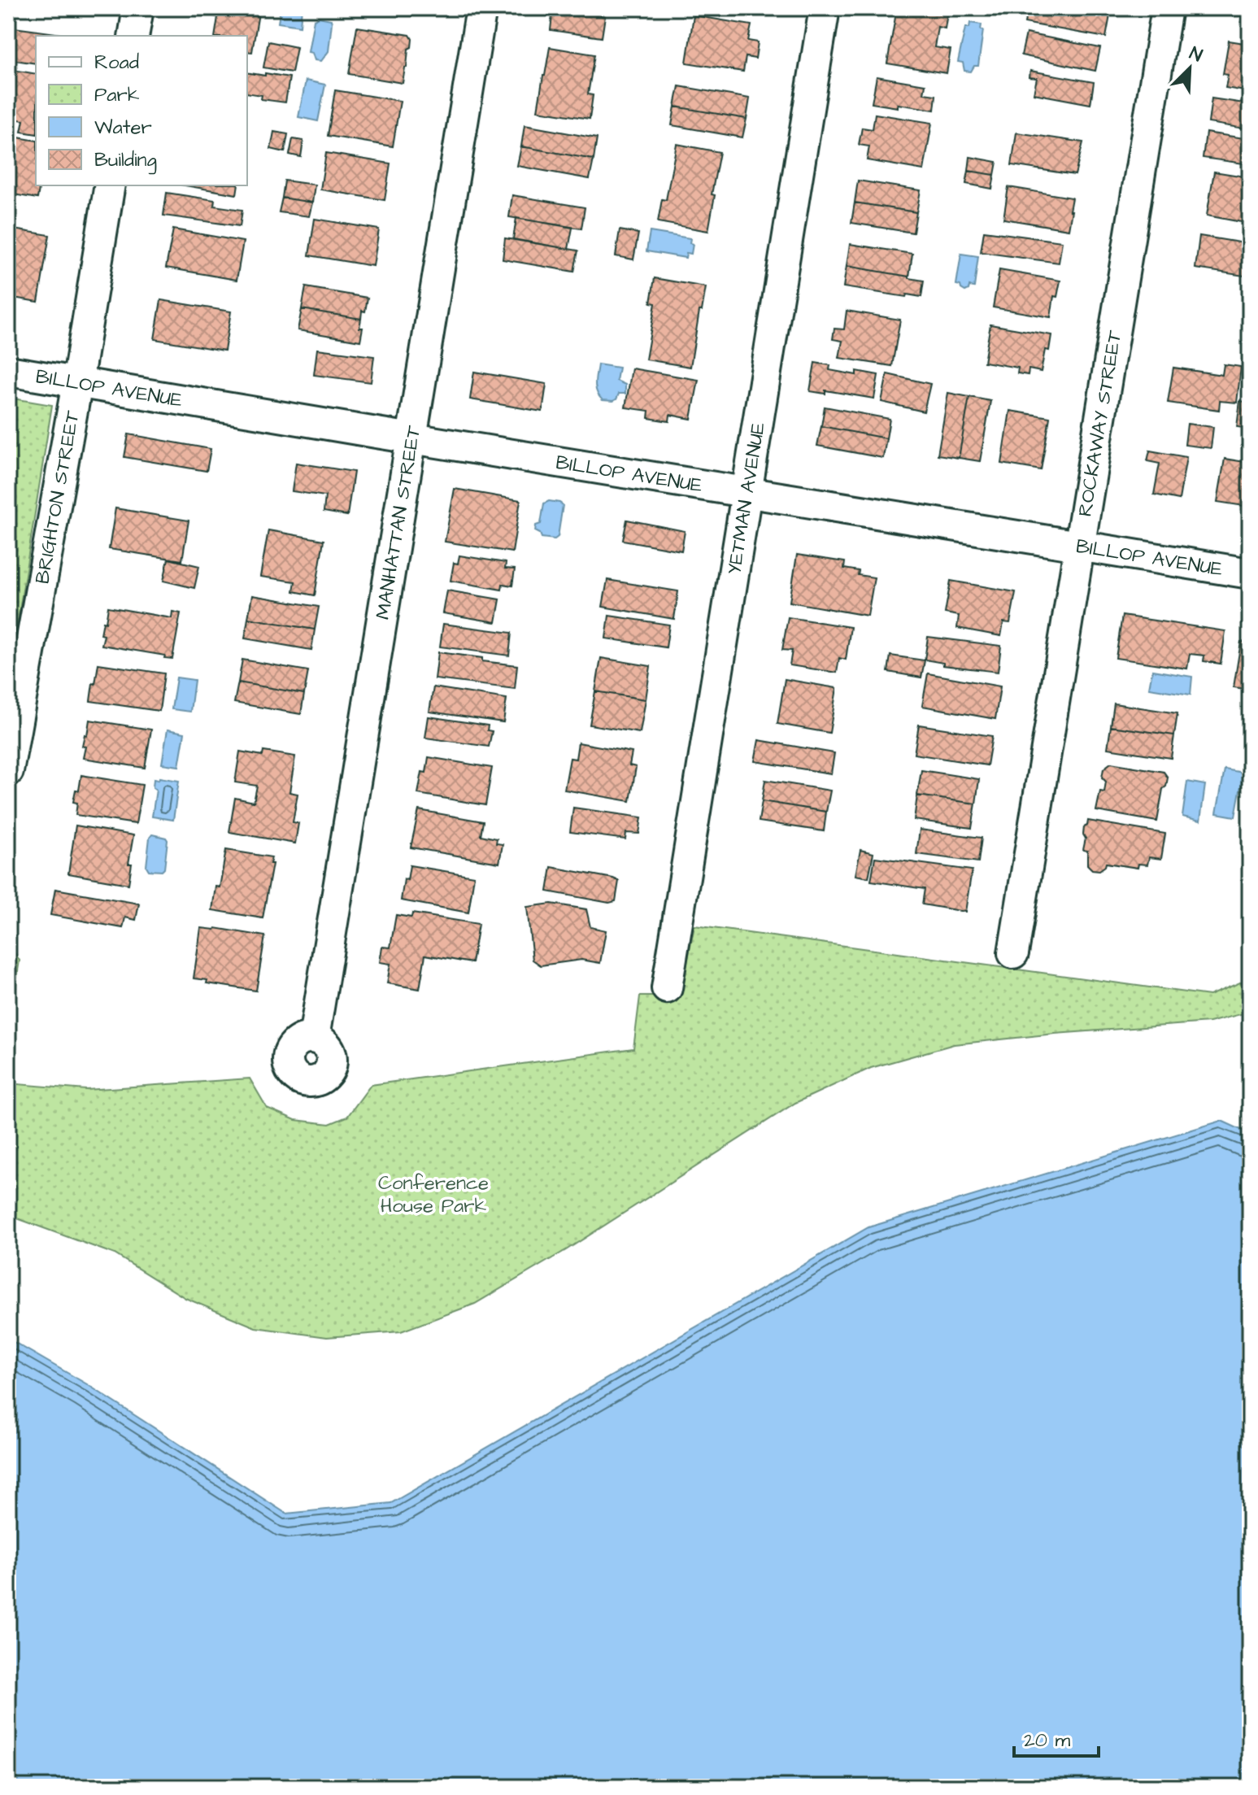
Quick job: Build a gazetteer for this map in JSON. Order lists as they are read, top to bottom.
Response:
{
  "streets": {
    "street": [
      "BILLOP AVENUE",
      "ROCKAWAY STREET",
      "BRIGHTON STREET",
      "YETMAN AVENUE",
      "MANHATTAN STREET"
    ]
  },
  "crossings": [
    ["BILLOP AVENUE", "ROCKAWAY STREET"],
    ["BILLOP AVENUE", "BRIGHTON STREET"],
    ["BILLOP AVENUE", "YETMAN AVENUE"],
    ["BILLOP AVENUE", "MANHATTAN STREET"]
  ],
  "parks": ["Conference House Park"],
  "legend": [
    "Road",
    "Park",
    "Water",
    "Building"
  ],
  "scale_bar": "20 m",
  "north": "top right"
}
